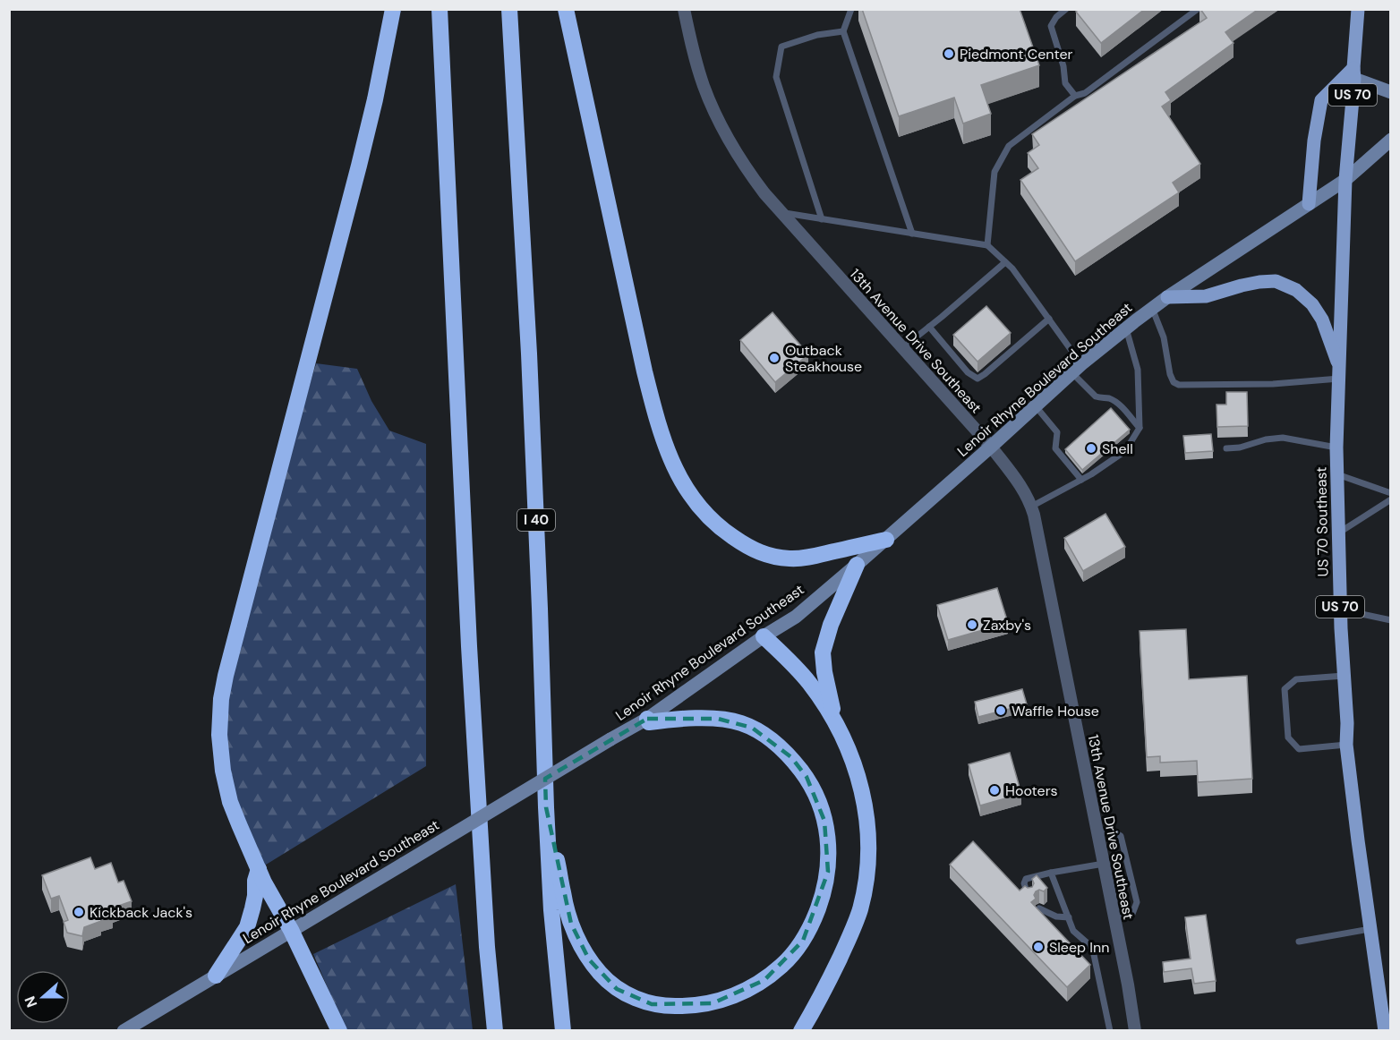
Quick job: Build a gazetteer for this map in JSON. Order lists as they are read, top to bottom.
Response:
{
  "streets": {
    "highway": ["I 40"],
    "main road": ["US 70", "Lenoir Rhyne Boulevard Southeast", "US 70 Southeast"],
    "street": ["13th Avenue Drive Southeast"]
  },
  "crossings": [
    ["13th Avenue Drive Southeast", "Lenoir Rhyne Boulevard Southeast"],
    ["Lenoir Rhyne Boulevard Southeast", "US 70 Southeast"]
  ],
  "places": [
    "Piedmont Center",
    "Outback Steakhouse",
    "Shell",
    "Zaxby's",
    "Waffle House",
    "Hooters",
    "Kickback Jack's",
    "Sleep Inn"
  ],
  "north": "left"
}
